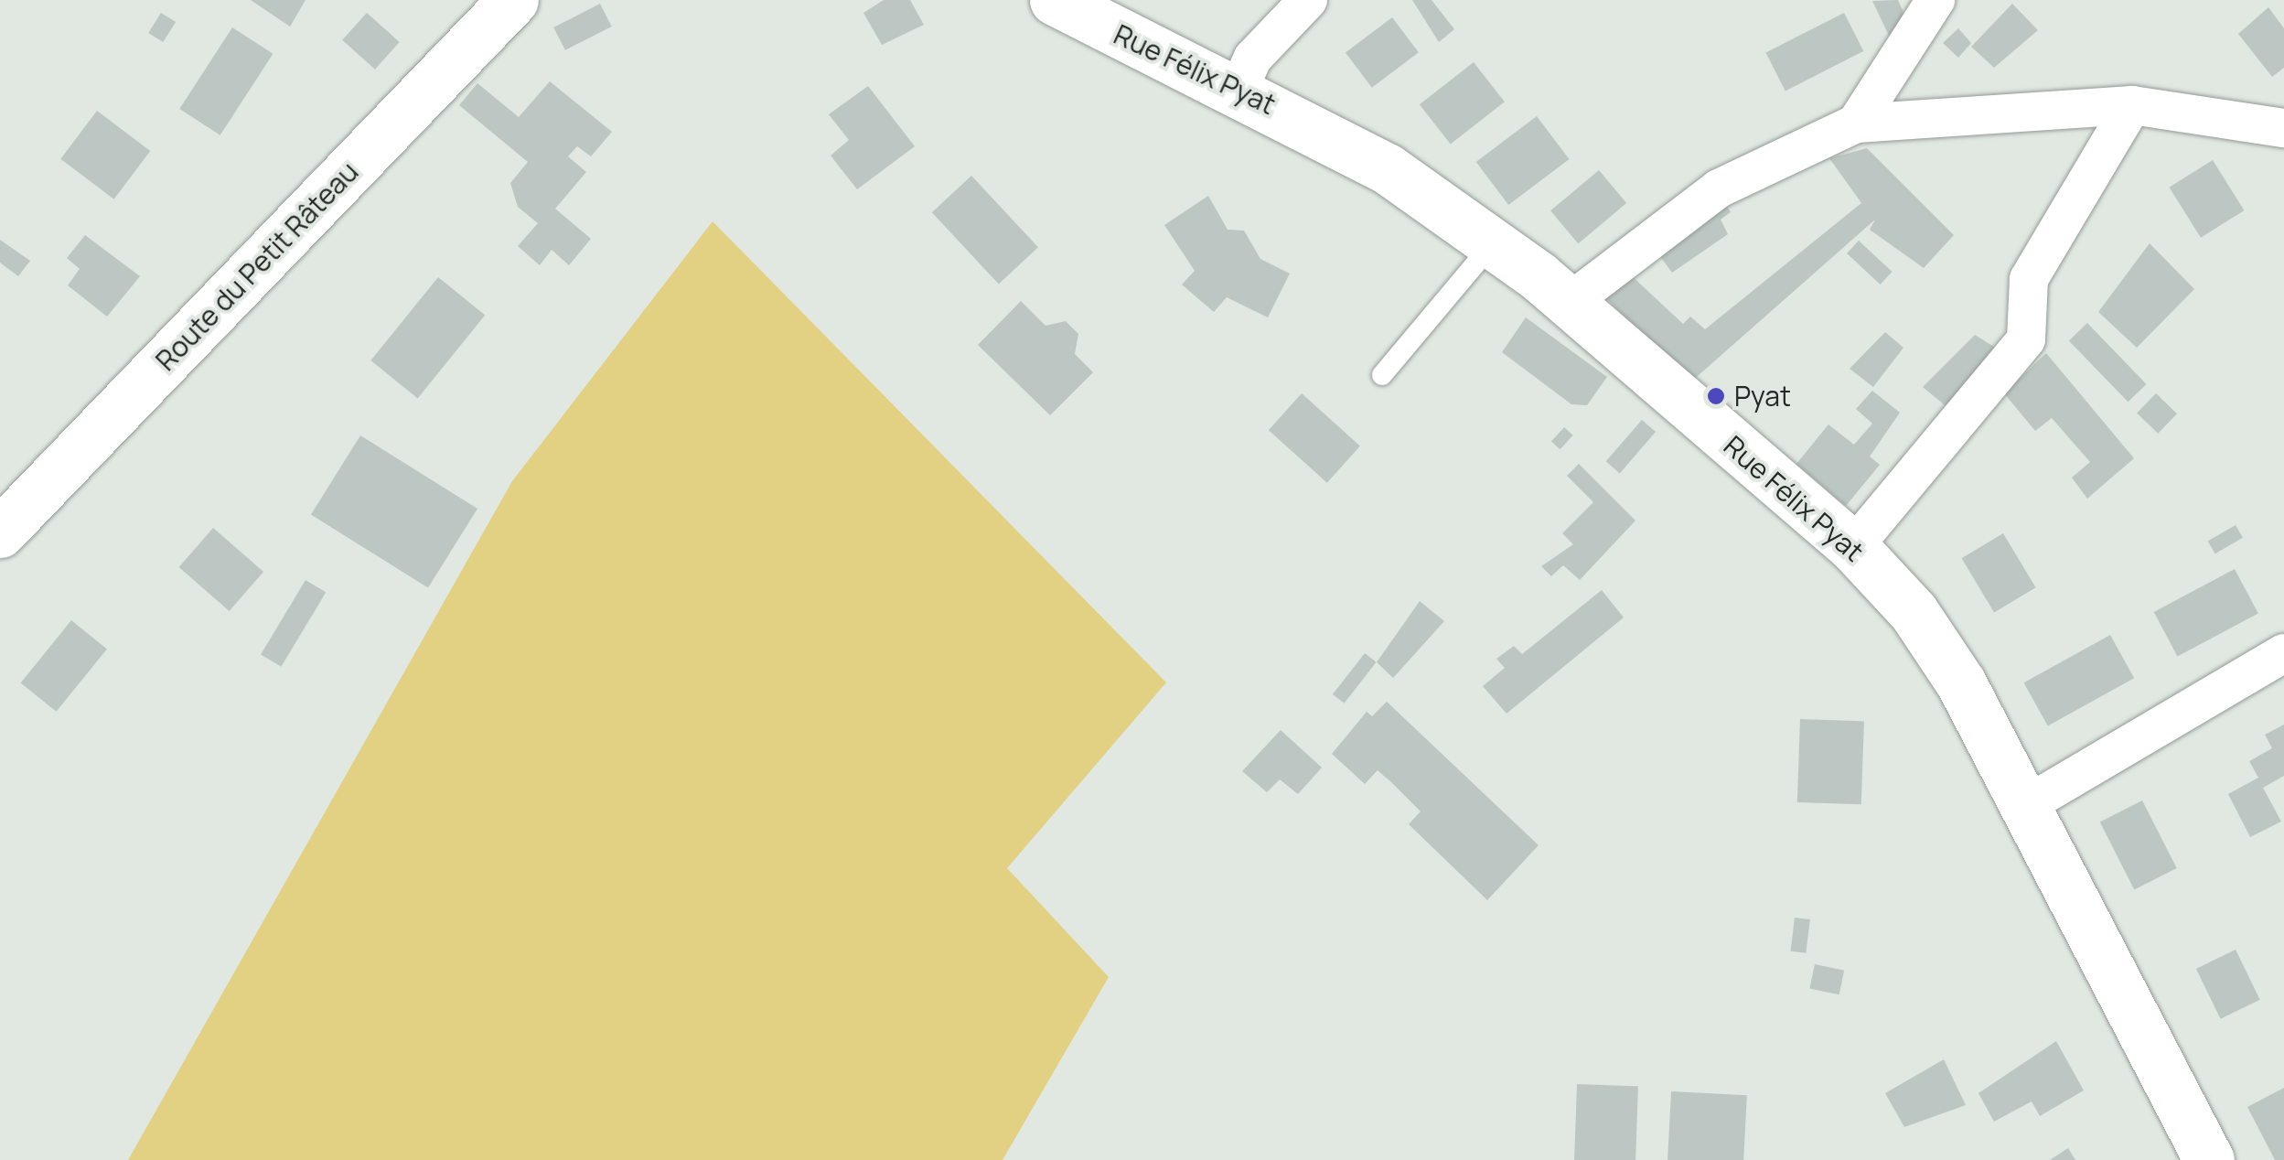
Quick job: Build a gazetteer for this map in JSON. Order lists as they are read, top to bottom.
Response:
{
  "streets": {
    "street": ["Rue Félix Pyat", "Route du Petit Râteau"]
  },
  "places": ["Pyat"]
}
